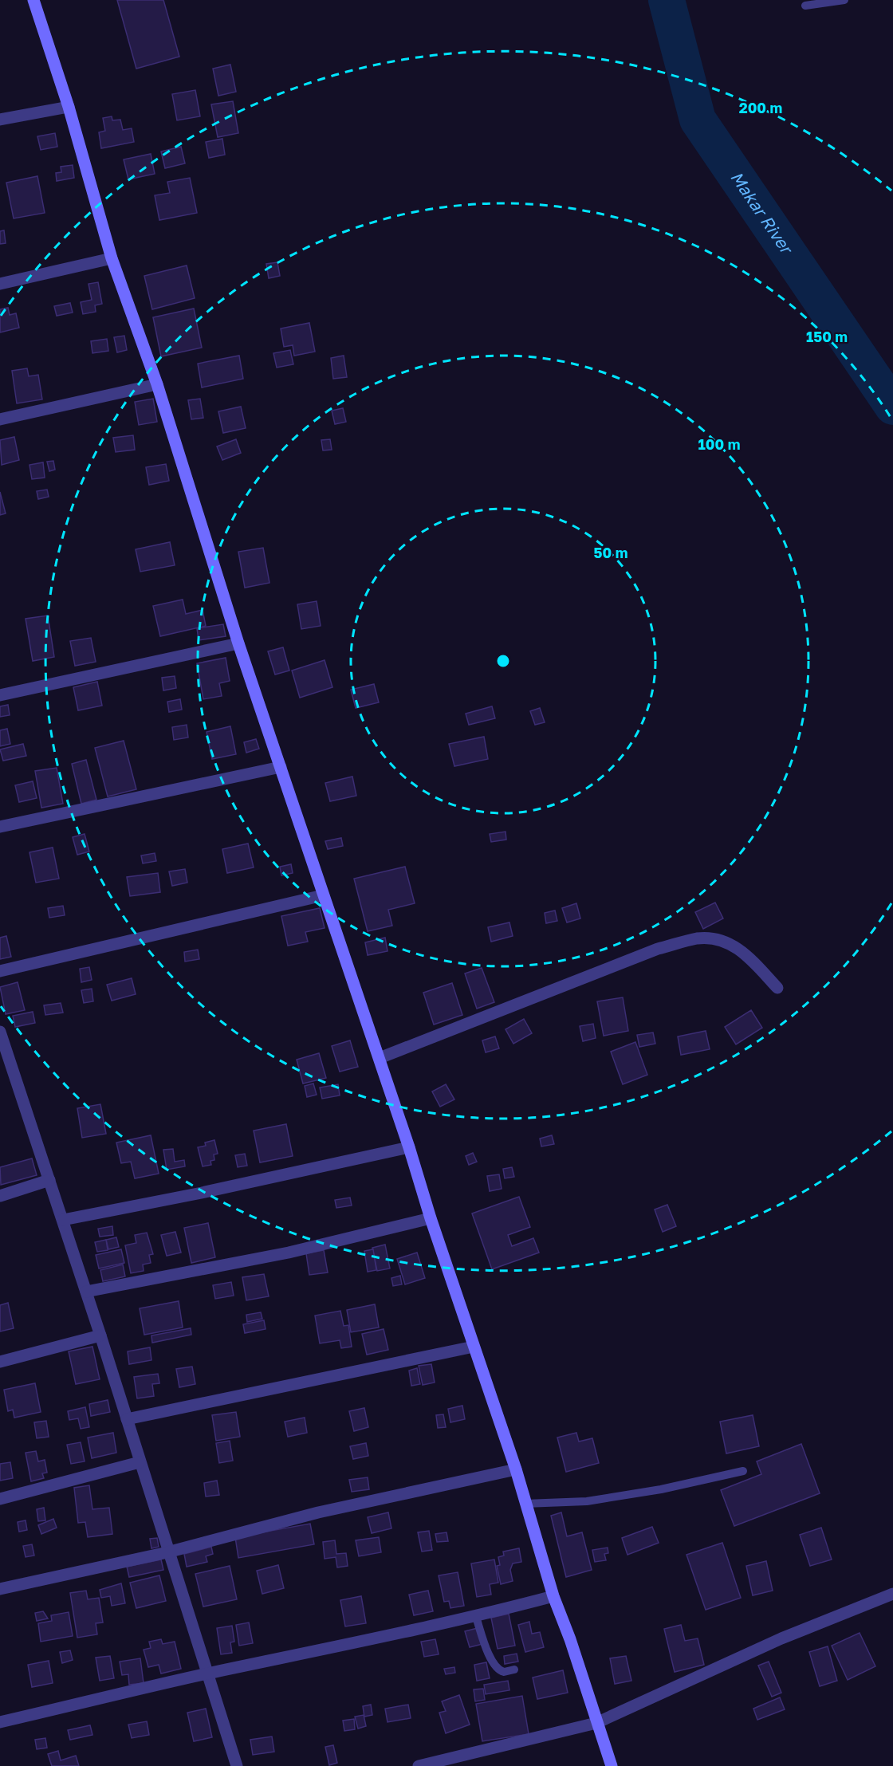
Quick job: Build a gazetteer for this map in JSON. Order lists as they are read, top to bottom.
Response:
{
  "water": ["Makar River"],
  "rings": [
    "200 m",
    "150 m",
    "100 m",
    "50 m"
  ]
}
